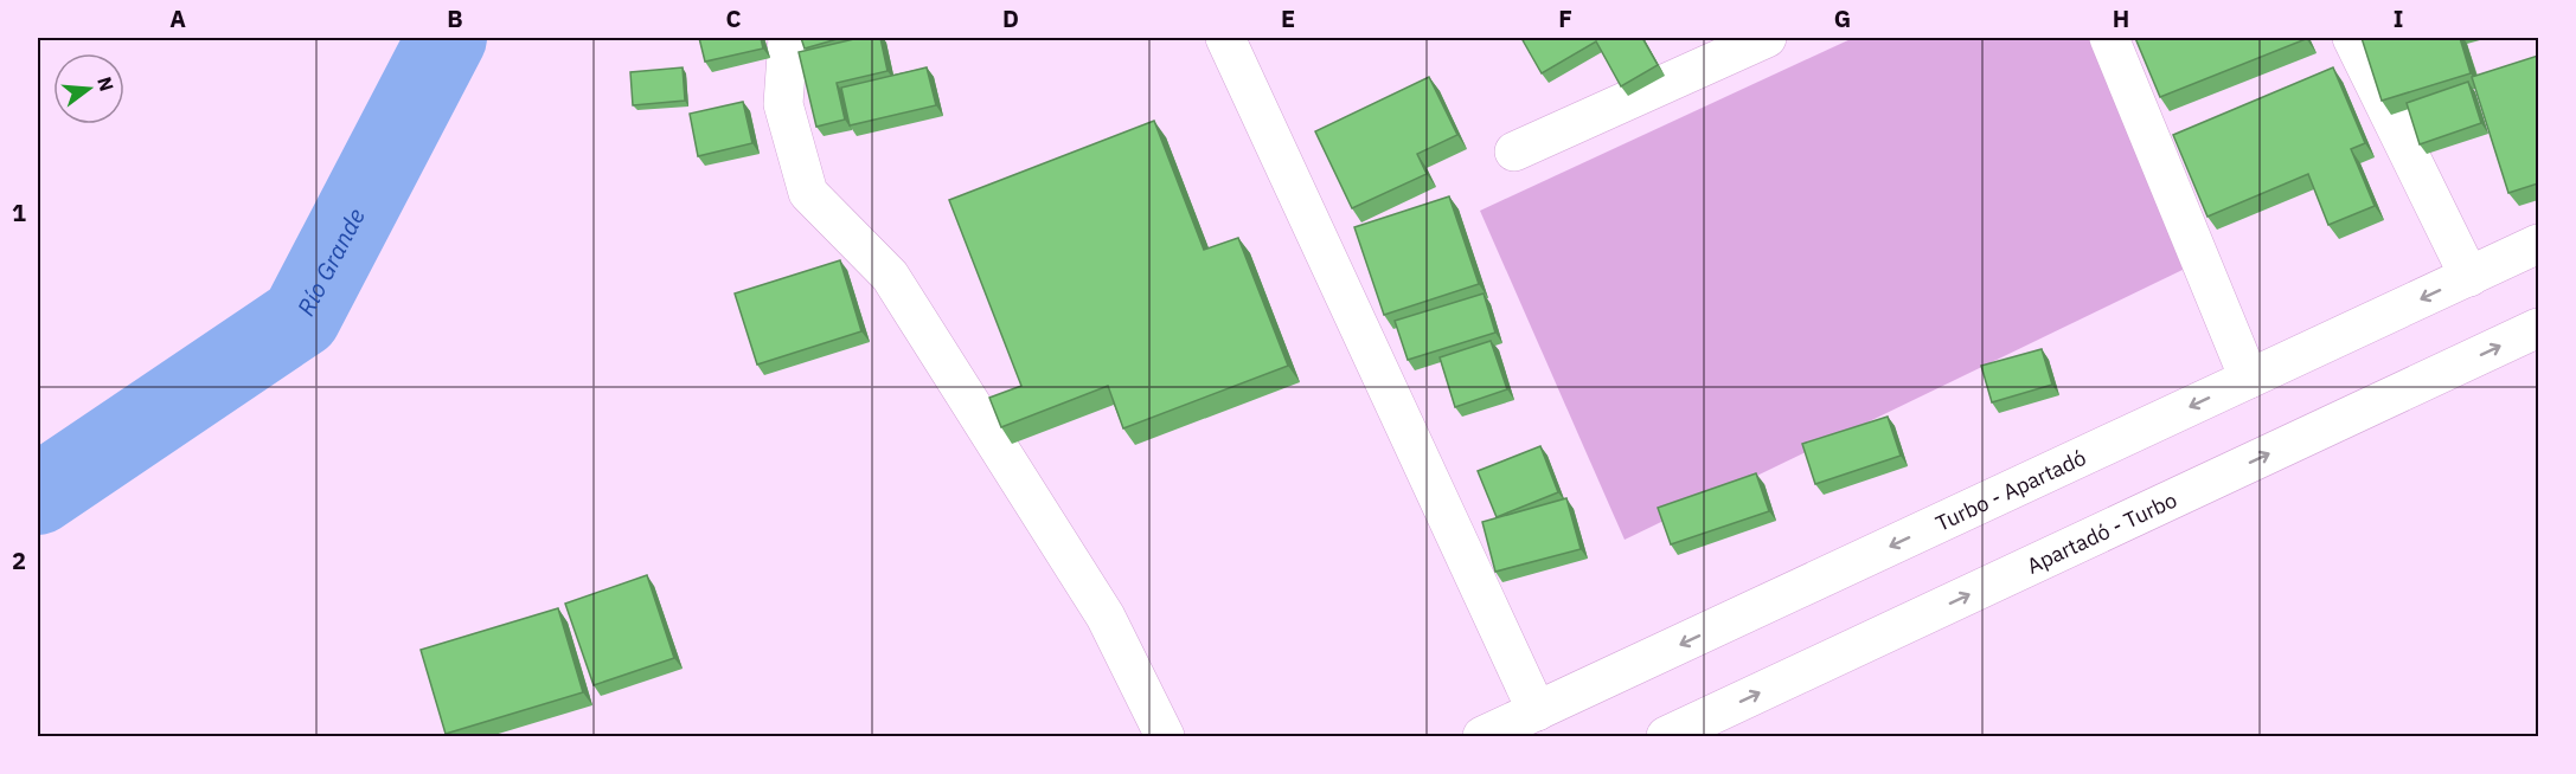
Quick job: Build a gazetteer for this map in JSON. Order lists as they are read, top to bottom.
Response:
{
  "streets": {
    "main road": ["Turbo - Apartadó", "Apartadó - Turbo"]
  },
  "one_way": ["Turbo - Apartadó", "Apartadó - Turbo"],
  "water": ["Río Grande"],
  "north": "right",
  "grid": {
    "columns": [
      "A",
      "B",
      "C",
      "D",
      "E",
      "F",
      "G",
      "H",
      "I"
    ],
    "rows": ["1", "2"]
  }
}
